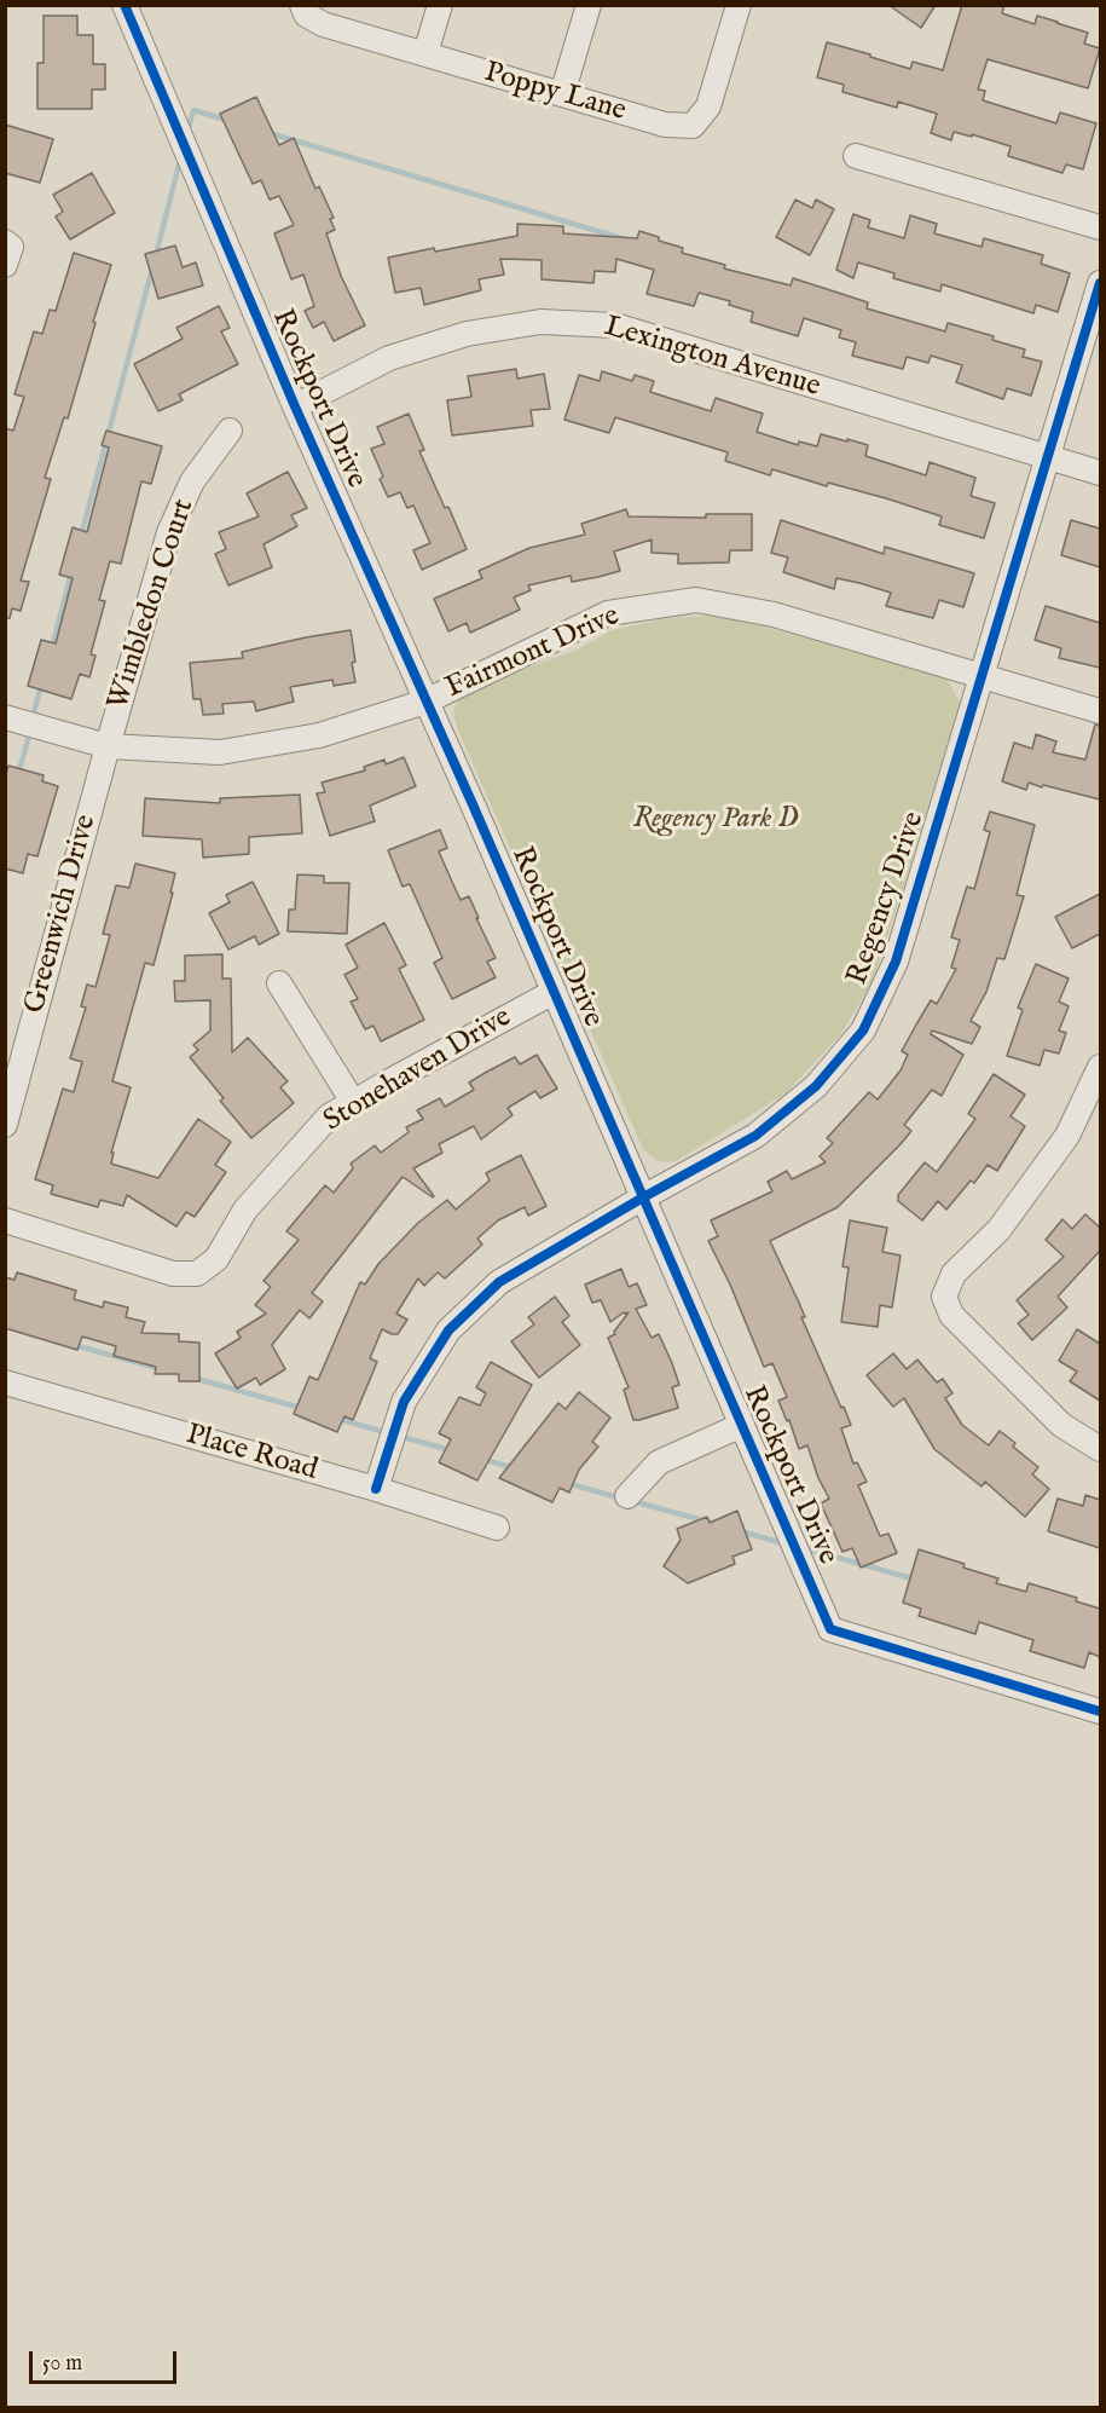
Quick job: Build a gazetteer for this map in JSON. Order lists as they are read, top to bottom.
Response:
{
  "streets": {
    "street": [
      "Poppy Lane",
      "Lexington Avenue",
      "Rockport Drive",
      "Wimbledon Court",
      "Fairmont Drive",
      "Regency Drive",
      "Greenwich Drive",
      "Stonehaven Drive",
      "Place Road"
    ]
  },
  "crossings": [
    ["Lexington Avenue", "Rockport Drive"],
    ["Lexington Avenue", "Regency Drive"],
    ["Rockport Drive", "Fairmont Drive"],
    ["Rockport Drive", "Regency Drive"],
    ["Rockport Drive", "Stonehaven Drive"],
    ["Wimbledon Court", "Fairmont Drive"],
    ["Wimbledon Court", "Greenwich Drive"],
    ["Fairmont Drive", "Regency Drive"],
    ["Fairmont Drive", "Greenwich Drive"],
    ["Regency Drive", "Place Road"]
  ],
  "parks": ["Regency Park D"],
  "scale_bar": "50 m"
}
